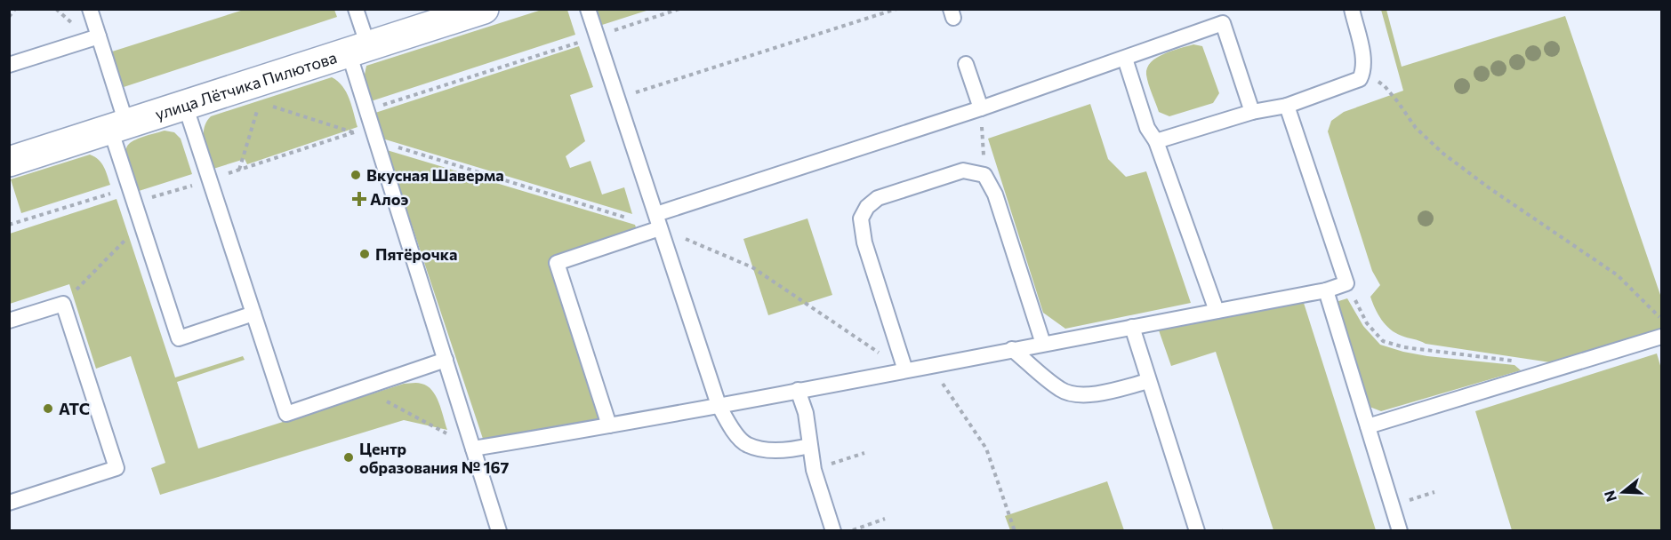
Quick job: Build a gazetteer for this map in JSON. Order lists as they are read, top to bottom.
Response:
{
  "streets": {
    "street": ["улица Лётчика Пилютова"]
  },
  "places": {
    "other": [
      "Вкусная Шаверма",
      "Пятёрочка",
      "АТС",
      "Центр образования № 167"
    ],
    "health": ["Алоэ"]
  },
  "north": "left"
}
